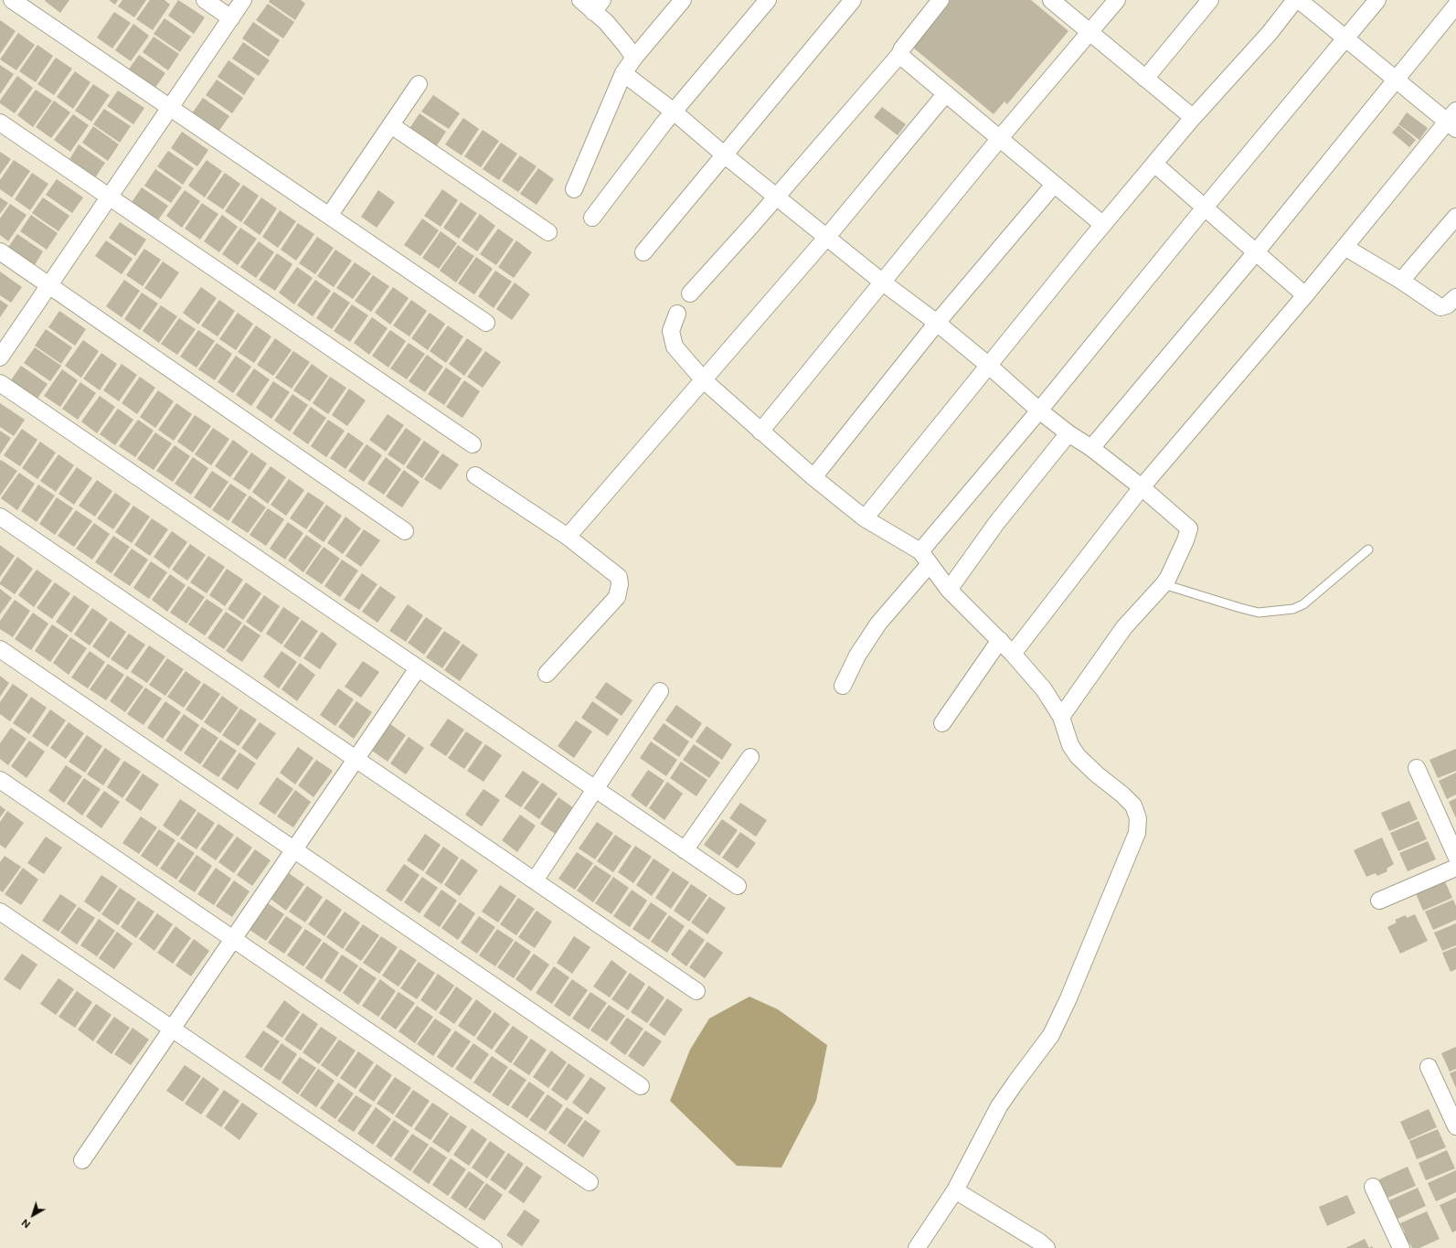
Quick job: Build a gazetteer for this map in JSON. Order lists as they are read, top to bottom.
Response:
{
  "north": "bottom left"
}
